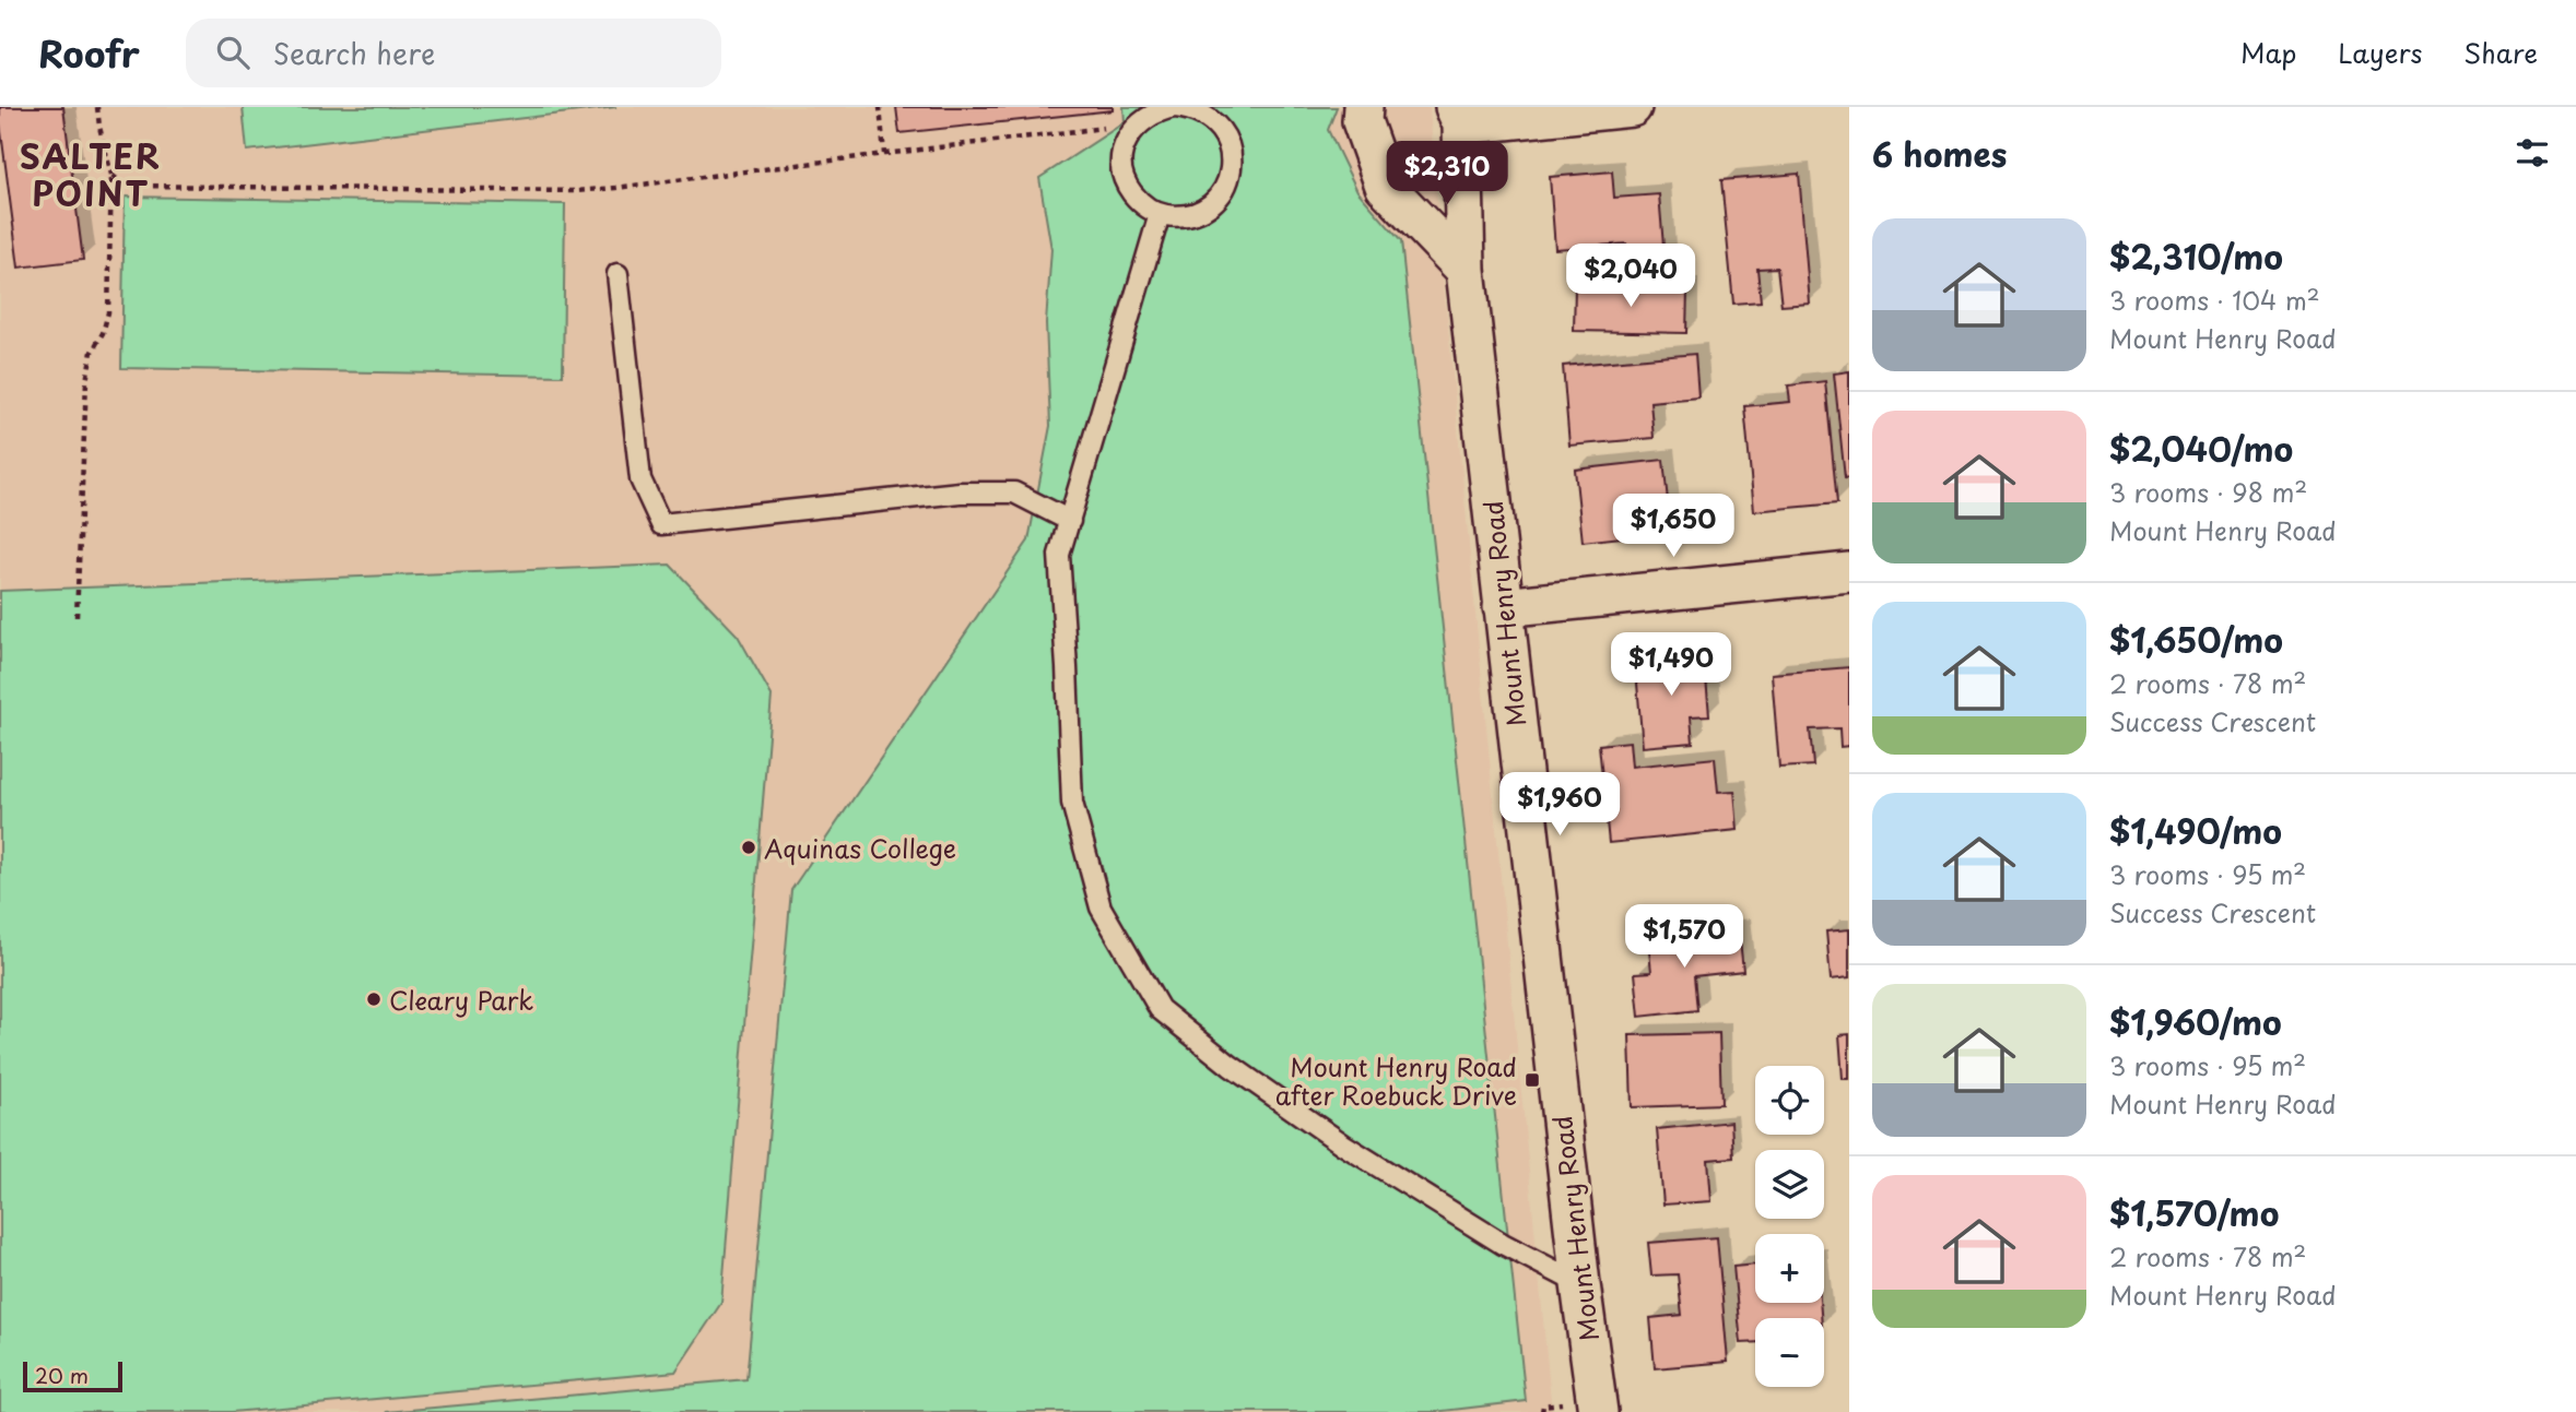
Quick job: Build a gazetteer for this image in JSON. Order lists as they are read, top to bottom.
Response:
{
  "streets": {
    "street": ["Mount Henry Road"]
  },
  "districts": ["SALTER POINT"],
  "places": {
    "other": ["Aquinas College", "Cleary Park"],
    "transit": ["Mount Henry Road after Roebuck Drive"]
  },
  "scale_bar": "20 m",
  "page": {
    "header": "Roofr",
    "search": "Search here",
    "nav": ["Map", "Layers", "Share"],
    "heading": "6 homes",
    "price": [
      "$2,310",
      "$2,040",
      "$1,650",
      "$1,490",
      "$1,960",
      "$1,570"
    ],
    "list": [
      {
        "name": "$2,310/mo",
        "note": "3 rooms · 104 m² · Mount Henry Road"
      },
      {
        "name": "$2,040/mo",
        "note": "3 rooms · 98 m² · Mount Henry Road"
      },
      {
        "name": "$1,650/mo",
        "note": "2 rooms · 78 m² · Success Crescent"
      },
      {
        "name": "$1,490/mo",
        "note": "3 rooms · 95 m² · Success Crescent"
      },
      {
        "name": "$1,960/mo",
        "note": "3 rooms · 95 m² · Mount Henry Road"
      },
      {
        "name": "$1,570/mo",
        "note": "2 rooms · 78 m² · Mount Henry Road"
      }
    ],
    "map_buttons": ["+", "−"],
    "scale": "20 m"
  }
}
